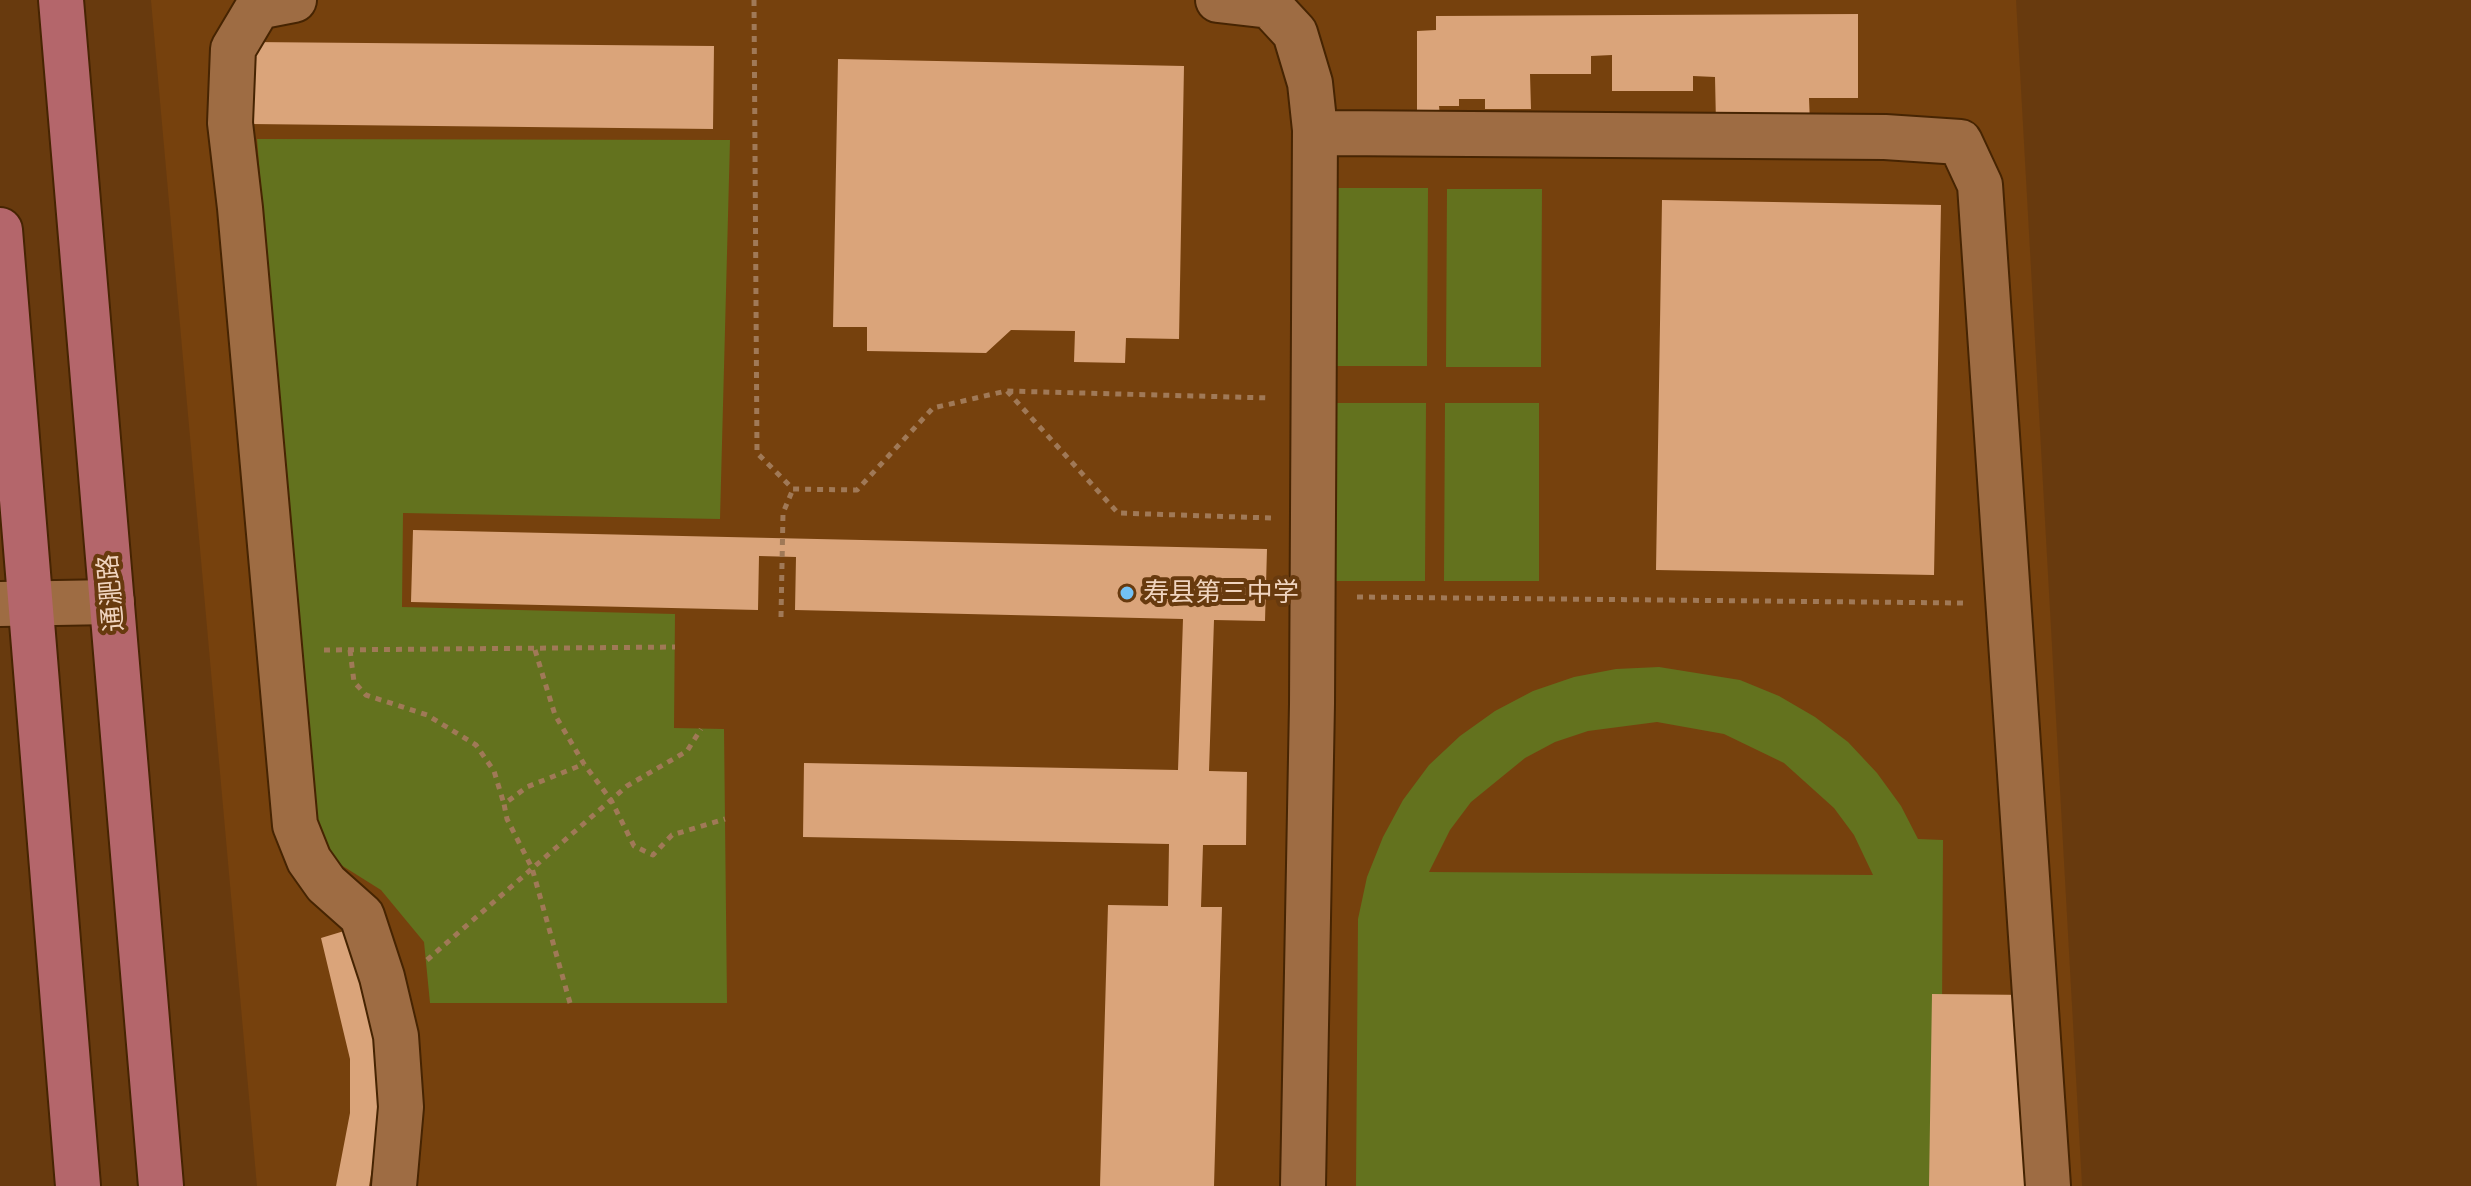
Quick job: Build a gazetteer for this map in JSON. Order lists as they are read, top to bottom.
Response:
{
  "streets": {
    "main road": ["通淝路"]
  },
  "places": ["寿县第三中学"]
}
